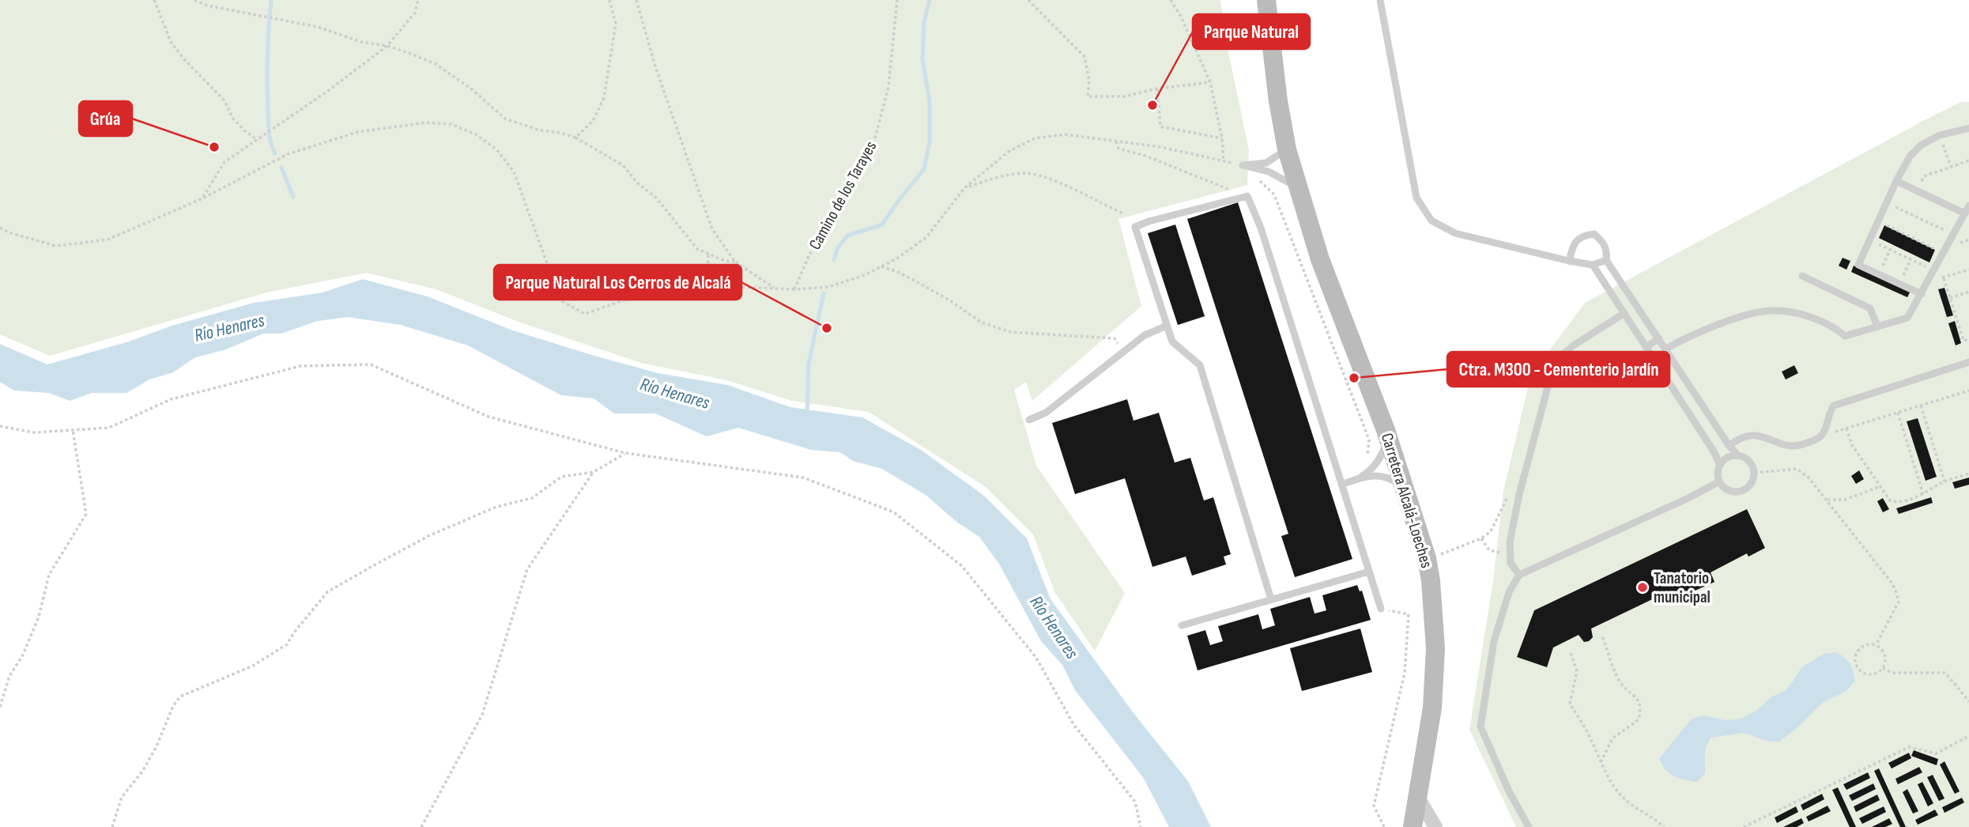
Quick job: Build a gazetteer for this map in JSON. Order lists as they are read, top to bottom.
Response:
{
  "streets": {
    "main road": ["Carretera Alcalá-Loeches"],
    "path": ["Camino de los Tarayes"]
  },
  "water": ["Río Henares"],
  "places": [
    "Parque Natural",
    "Grúa",
    "Parque Natural Los Cerros de Alcalá",
    "Ctra. M300 - Cementerio Jardín",
    "Tanatorio municipal"
  ]
}
